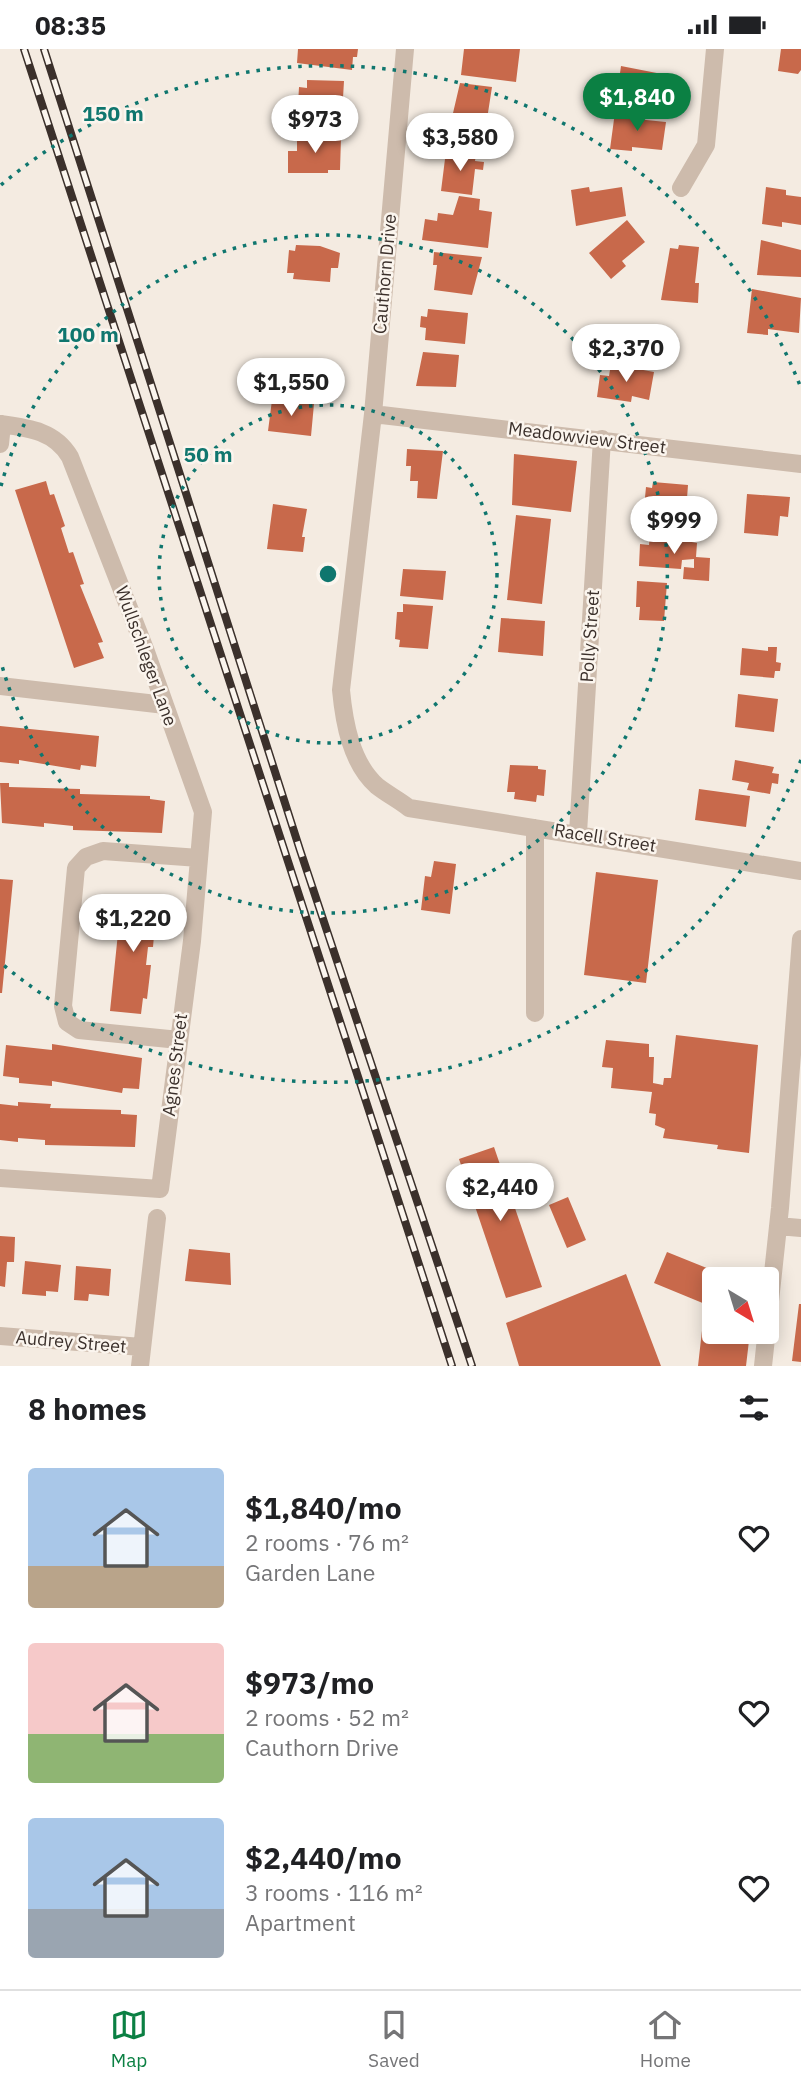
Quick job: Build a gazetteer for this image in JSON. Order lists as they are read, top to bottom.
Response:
{
  "streets": {
    "street": [
      "Cauthorn Drive",
      "Meadowview Street",
      "Polly Street",
      "Wullschleger Lane",
      "Racell Street",
      "Agnes Street",
      "Audrey Street"
    ]
  },
  "crossings": [
    ["Cauthorn Drive", "Meadowview Street"],
    ["Cauthorn Drive", "Racell Street"],
    ["Meadowview Street", "Polly Street"],
    ["Polly Street", "Racell Street"],
    ["Wullschleger Lane", "Agnes Street"]
  ],
  "north": "bottom right",
  "page": {
    "status": "08:35",
    "price": [
      "$1,840",
      "$973",
      "$3,580",
      "$2,370",
      "$1,550",
      "$999",
      "$1,220",
      "$2,440"
    ],
    "heading": "8 homes",
    "list": [
      {
        "name": "$1,840/mo",
        "note": "2 rooms · 76 m² · Garden Lane"
      },
      {
        "name": "$973/mo",
        "note": "2 rooms · 52 m² · Cauthorn Drive"
      },
      {
        "name": "$2,440/mo",
        "note": "3 rooms · 116 m² · Apartment"
      }
    ],
    "tabs": ["Map", "Saved", "Home"]
  },
  "rings": ["150 m", "100 m", "50 m"]
}
